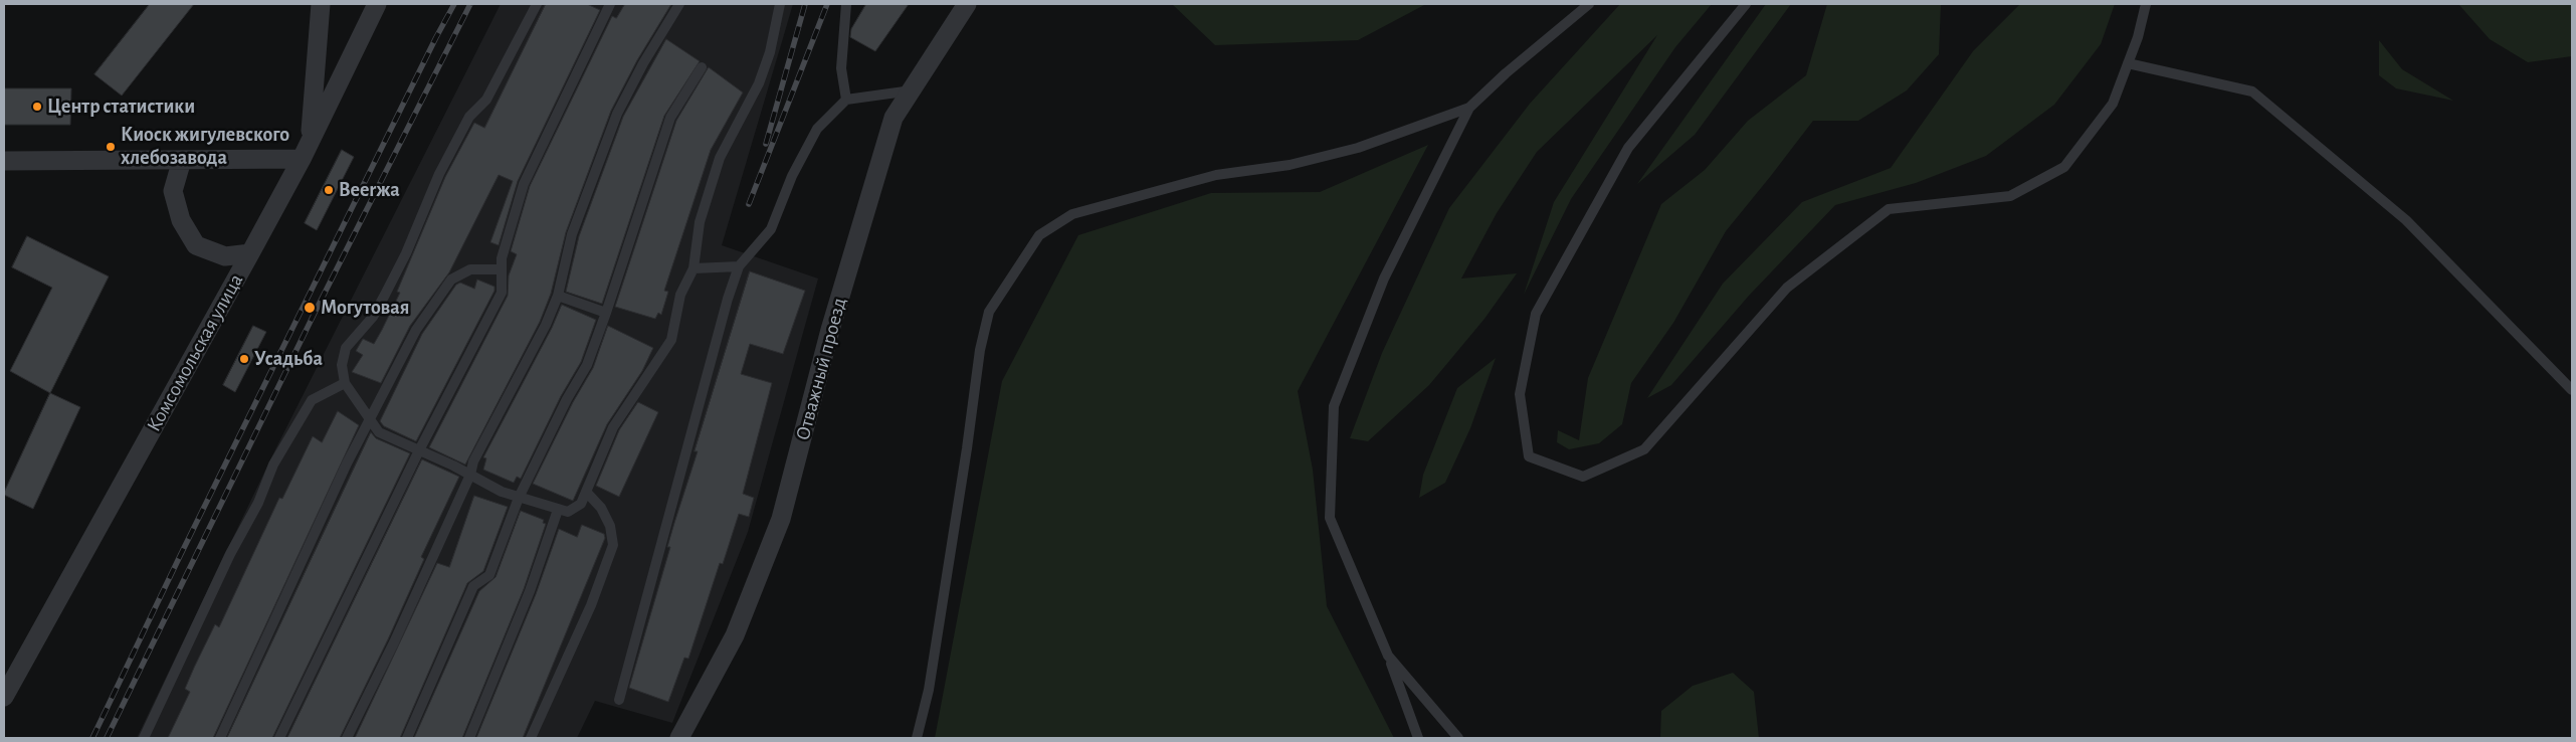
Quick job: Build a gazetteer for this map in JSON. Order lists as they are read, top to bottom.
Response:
{
  "streets": {
    "street": ["Комсомольская улица", "Отважный проезд"]
  },
  "places": [
    "Центр статистики",
    "Киоск жигулевского хлебозавода",
    "Beerжа",
    "Могутовая",
    "Усадьба"
  ]
}
